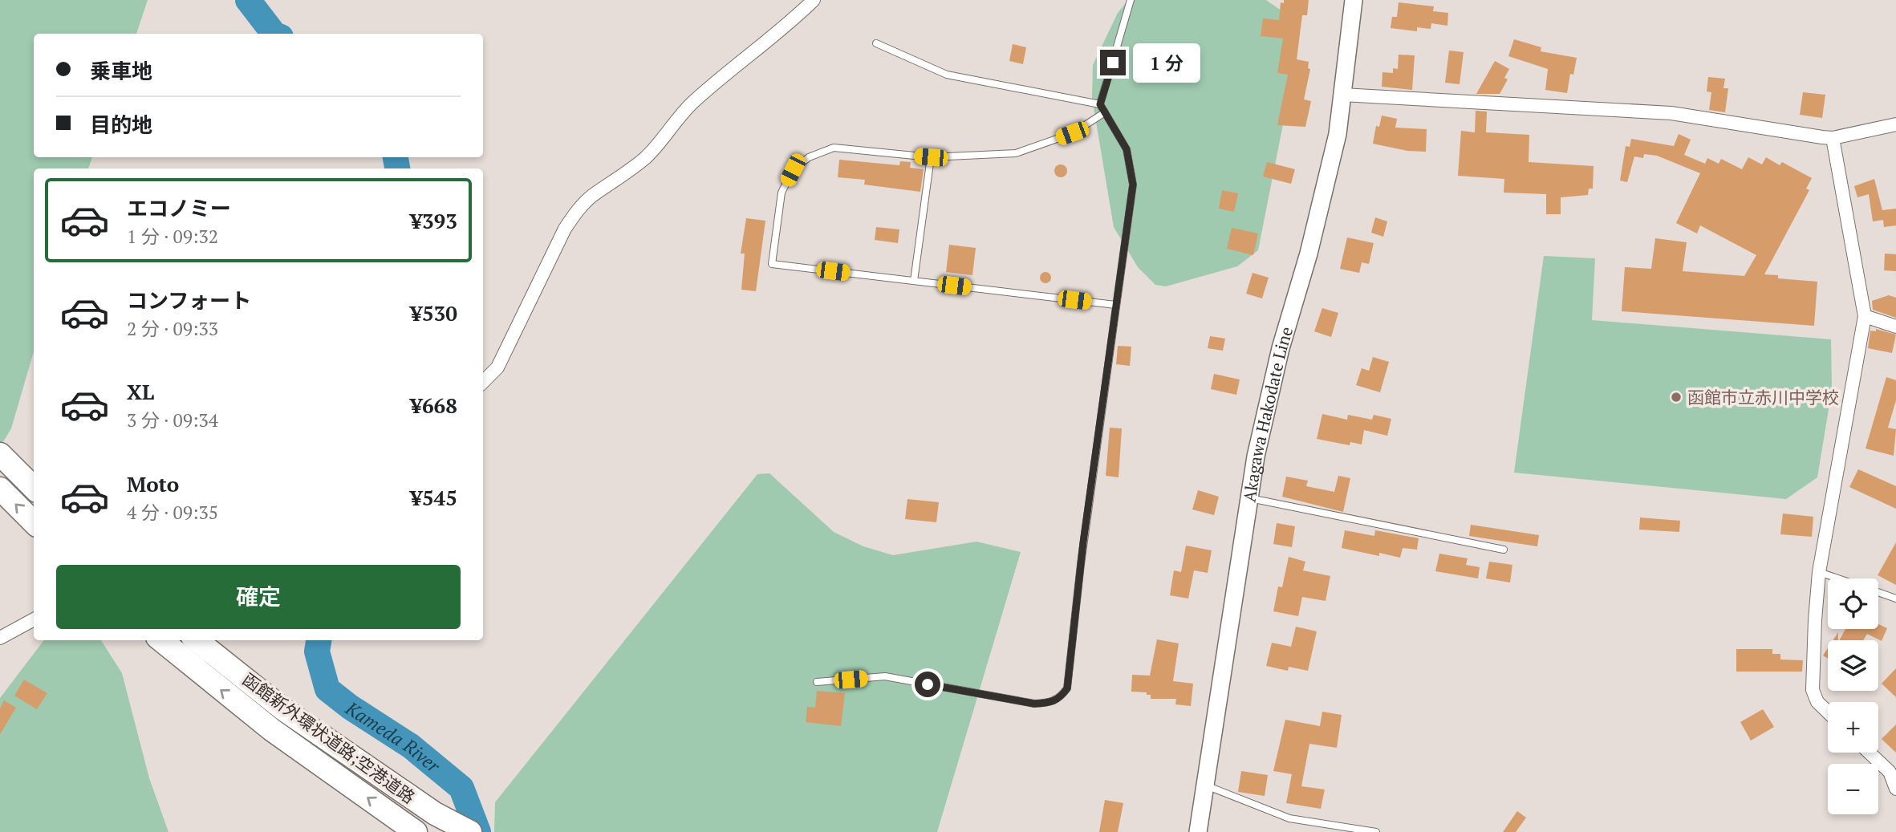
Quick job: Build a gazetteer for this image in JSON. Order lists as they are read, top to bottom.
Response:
{
  "streets": {
    "highway": ["函館新外環状道路;空港道路"],
    "main road": ["Akagawa Hakodate Line"]
  },
  "water": ["Kameda River"],
  "places": ["函館市立赤川中学校"],
  "page": {
    "banner": ["乗車地", "目的地"],
    "bubble": "1 分",
    "list": [
      {
        "name": "エコノミー",
        "note": "1 分 · 09:32",
        "value": "¥393"
      },
      {
        "name": "コンフォート",
        "note": "2 分 · 09:33",
        "value": "¥530"
      },
      {
        "name": "XL",
        "note": "3 分 · 09:34",
        "value": "¥668"
      },
      {
        "name": "Moto",
        "note": "4 分 · 09:35",
        "value": "¥545"
      }
    ],
    "buttons": "確定",
    "map_buttons": ["+", "−"]
  }
}
